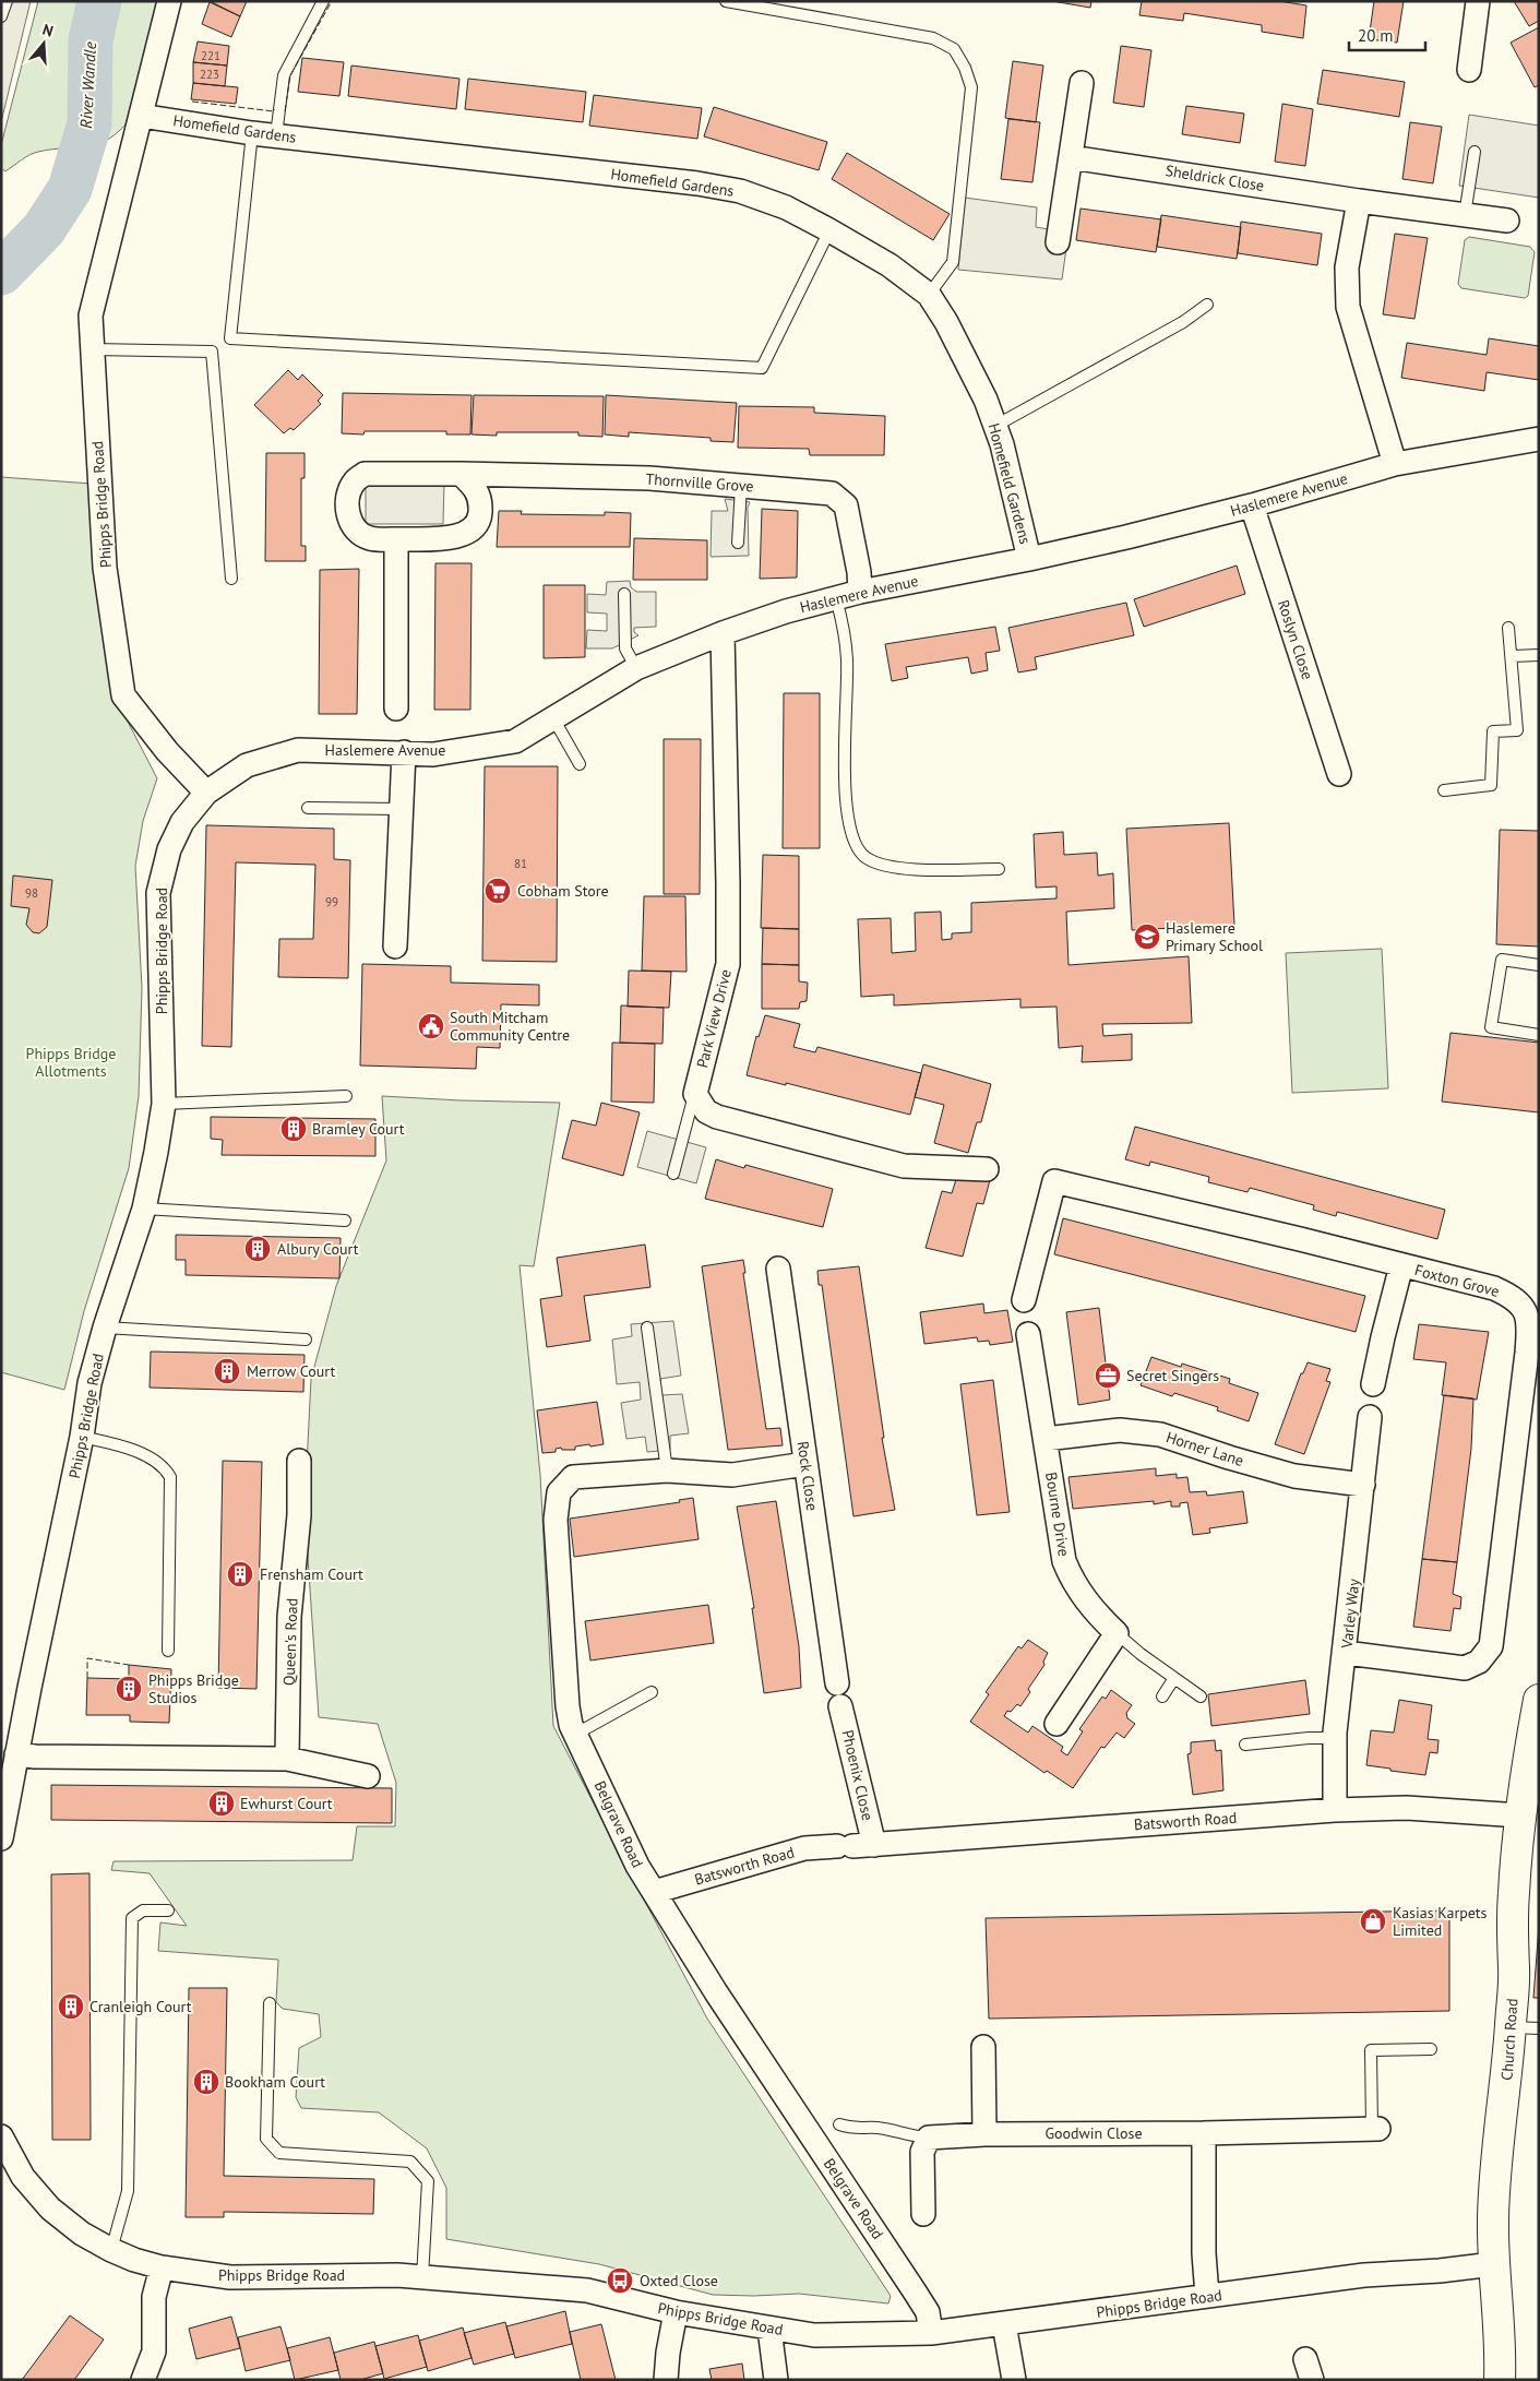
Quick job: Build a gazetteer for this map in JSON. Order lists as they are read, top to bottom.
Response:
{
  "streets": {
    "street": [
      "Homefield Gardens",
      "Sheldrick Close",
      "Thornville Grove",
      "Haslemere Avenue",
      "Phipps Bridge Road",
      "Roslyn Close",
      "Park View Drive",
      "Foxton Grove",
      "Horner Lane",
      "Rock Close",
      "Bourne Drive",
      "Varley Way",
      "Queen's Road",
      "Phoenix Close",
      "Batsworth Road",
      "Belgrave Road",
      "Church Road",
      "Goodwin Close"
    ]
  },
  "crossings": [
    ["Homefield Gardens", "Haslemere Avenue"],
    ["Homefield Gardens", "Phipps Bridge Road"],
    ["Thornville Grove", "Haslemere Avenue"],
    ["Haslemere Avenue", "Phipps Bridge Road"],
    ["Haslemere Avenue", "Roslyn Close"],
    ["Haslemere Avenue", "Park View Drive"],
    ["Phipps Bridge Road", "Belgrave Road"],
    ["Phipps Bridge Road", "Church Road"],
    ["Foxton Grove", "Varley Way"],
    ["Horner Lane", "Bourne Drive"],
    ["Horner Lane", "Varley Way"],
    ["Rock Close", "Belgrave Road"],
    ["Varley Way", "Batsworth Road"],
    ["Phoenix Close", "Batsworth Road"],
    ["Batsworth Road", "Belgrave Road"],
    ["Batsworth Road", "Church Road"]
  ],
  "water": ["River Wandle"],
  "parks": ["Phipps Bridge Allotments"],
  "places": {
    "supermarket": ["Cobham Store"],
    "school or university": ["Haslemere Primary School"],
    "public building": ["South Mitcham Community Centre"],
    "building": [
      "Bramley Court",
      "Albury Court",
      "Merrow Court",
      "Frensham Court",
      "Phipps Bridge Studios",
      "Ewhurst Court",
      "Cranleigh Court",
      "Bookham Court"
    ],
    "office": ["Secret Singers"],
    "shop": ["Kasias Karpets Limited"],
    "bus stop": ["Oxted Close"]
  },
  "house_numbers": [
    "221",
    "223",
    "81",
    "98",
    "99"
  ],
  "scale_bar": "20 m",
  "north": "top"
}
